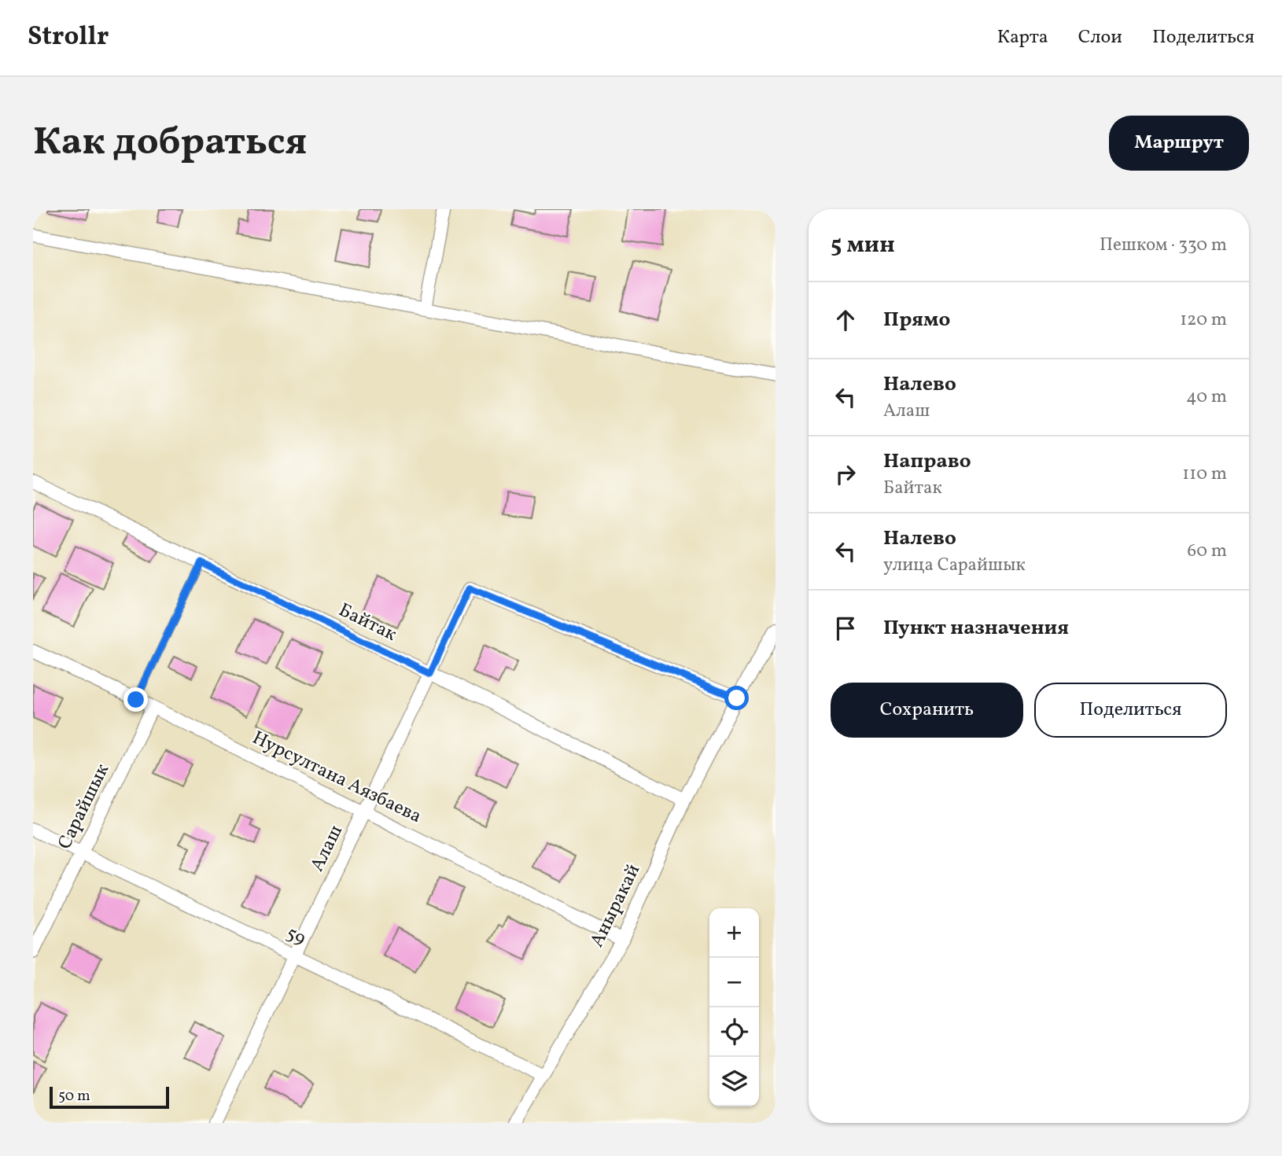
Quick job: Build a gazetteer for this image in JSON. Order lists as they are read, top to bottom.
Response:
{
  "streets": {
    "street": [
      "Байтак",
      "Нурсултана Аязбаева",
      "Сарайшык",
      "Алаш",
      "Аныракай",
      "59"
    ]
  },
  "crossings": [
    ["Байтак", "Алаш"],
    ["Байтак", "Аныракай"],
    ["Нурсултана Аязбаева", "Сарайшык"],
    ["Нурсултана Аязбаева", "Алаш"],
    ["Нурсултана Аязбаева", "Аныракай"],
    ["Сарайшык", "59"],
    ["Алаш", "Аныракай"],
    ["Алаш", "59"],
    ["Аныракай", "59"]
  ],
  "scale_bar": "50 m",
  "page": {
    "header": "Strollr",
    "nav": ["Карта", "Слои", "Поделиться"],
    "buttons": [
      "Маршрут",
      ["Сохранить", "Поделиться"]
    ],
    "title": "Как добраться",
    "heading": ["5 мин", "Пешком · 330 m"],
    "list": [
      ["Прямо", "120 m"],
      ["Налево", "Алаш", "40 m"],
      ["Направо", "Байтак", "110 m"],
      ["Налево", "улица Сарайшык", "60 m"],
      "Пункт назначения"
    ],
    "map_buttons": ["+", "−"],
    "scale": "50 m"
  }
}
